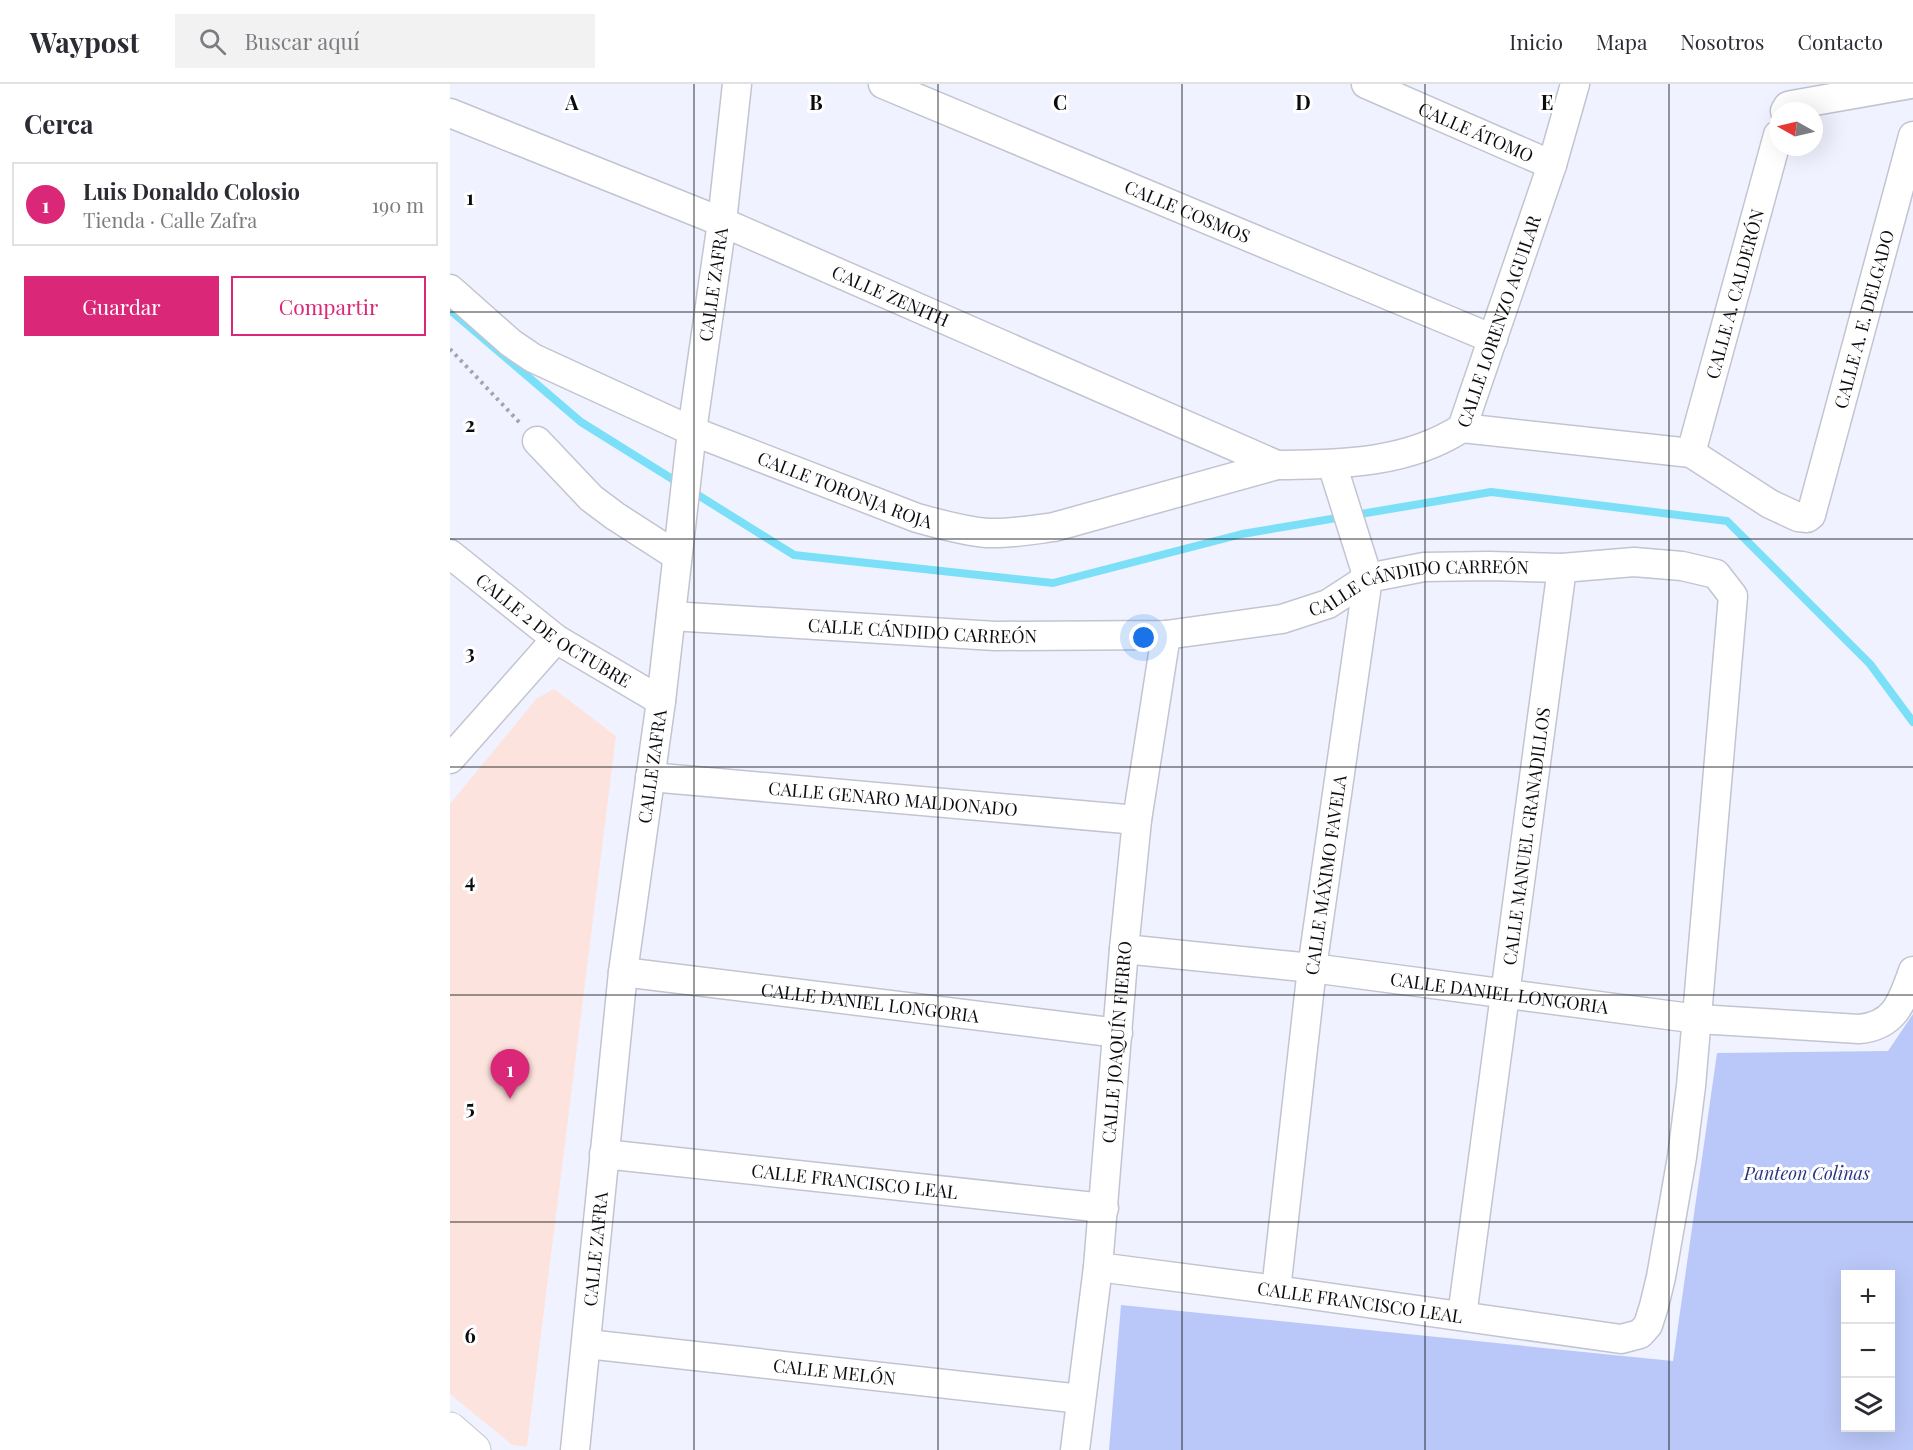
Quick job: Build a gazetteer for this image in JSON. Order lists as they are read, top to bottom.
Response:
{
  "streets": {
    "street": [
      "CALLE ÁTOMO",
      "CALLE COSMOS",
      "CALLE ZAFRA",
      "CALLE A. CALDERÓN",
      "CALLE ZENITH",
      "CALLE LORENZO AGUILAR",
      "CALLE A. E. DELGADO",
      "CALLE TORONJA ROJA",
      "CALLE CÁNDIDO CARREÓN",
      "CALLE 2 DE OCTUBRE",
      "CALLE GENARO MALDONADO",
      "CALLE MANUEL GRANADILLOS",
      "CALLE MÁXIMO FAVELA",
      "CALLE DANIEL LONGORIA",
      "CALLE JOAQUÍN FIERRO",
      "CALLE FRANCISCO LEAL",
      "CALLE MELÓN"
    ]
  },
  "crossings": [
    ["CALLE ÁTOMO", "CALLE LORENZO AGUILAR"],
    ["CALLE COSMOS", "CALLE LORENZO AGUILAR"],
    ["CALLE ZAFRA", "CALLE ZENITH"],
    ["CALLE ZAFRA", "CALLE TORONJA ROJA"],
    ["CALLE ZAFRA", "CALLE CÁNDIDO CARREÓN"],
    ["CALLE ZAFRA", "CALLE 2 DE OCTUBRE"],
    ["CALLE ZAFRA", "CALLE GENARO MALDONADO"],
    ["CALLE ZAFRA", "CALLE DANIEL LONGORIA"],
    ["CALLE ZAFRA", "CALLE FRANCISCO LEAL"],
    ["CALLE ZAFRA", "CALLE MELÓN"],
    ["CALLE A. CALDERÓN", "CALLE A. E. DELGADO"],
    ["CALLE ZENITH", "CALLE LORENZO AGUILAR"],
    ["CALLE ZENITH", "CALLE TORONJA ROJA"],
    ["CALLE ZENITH", "CALLE MÁXIMO FAVELA"],
    ["CALLE LORENZO AGUILAR", "CALLE MÁXIMO FAVELA"],
    ["CALLE CÁNDIDO CARREÓN", "CALLE MANUEL GRANADILLOS"],
    ["CALLE CÁNDIDO CARREÓN", "CALLE MÁXIMO FAVELA"],
    ["CALLE CÁNDIDO CARREÓN", "CALLE DANIEL LONGORIA"],
    ["CALLE CÁNDIDO CARREÓN", "CALLE JOAQUÍN FIERRO"],
    ["CALLE CÁNDIDO CARREÓN", "CALLE FRANCISCO LEAL"],
    ["CALLE GENARO MALDONADO", "CALLE JOAQUÍN FIERRO"],
    ["CALLE MANUEL GRANADILLOS", "CALLE DANIEL LONGORIA"],
    ["CALLE MANUEL GRANADILLOS", "CALLE FRANCISCO LEAL"],
    ["CALLE MÁXIMO FAVELA", "CALLE DANIEL LONGORIA"],
    ["CALLE MÁXIMO FAVELA", "CALLE FRANCISCO LEAL"],
    ["CALLE DANIEL LONGORIA", "CALLE JOAQUÍN FIERRO"],
    ["CALLE JOAQUÍN FIERRO", "CALLE FRANCISCO LEAL"],
    ["CALLE JOAQUÍN FIERRO", "CALLE MELÓN"]
  ],
  "parks": ["Panteon Colinas"],
  "north": "left",
  "page": {
    "header": "Waypost",
    "search": "Buscar aquí",
    "nav": [
      "Inicio",
      "Mapa",
      "Nosotros",
      "Contacto"
    ],
    "heading": "Cerca",
    "list": [
      {
        "mark": "1",
        "name": "Luis Donaldo Colosio",
        "note": "Tienda · Calle Zafra",
        "value": "190 m"
      }
    ],
    "buttons": ["Guardar", "Compartir"],
    "pins": "1",
    "map_buttons": ["+", "−"]
  },
  "grid": {
    "columns": [
      "A",
      "B",
      "C",
      "D",
      "E"
    ],
    "rows": [
      "1",
      "2",
      "3",
      "4",
      "5",
      "6"
    ]
  }
}
